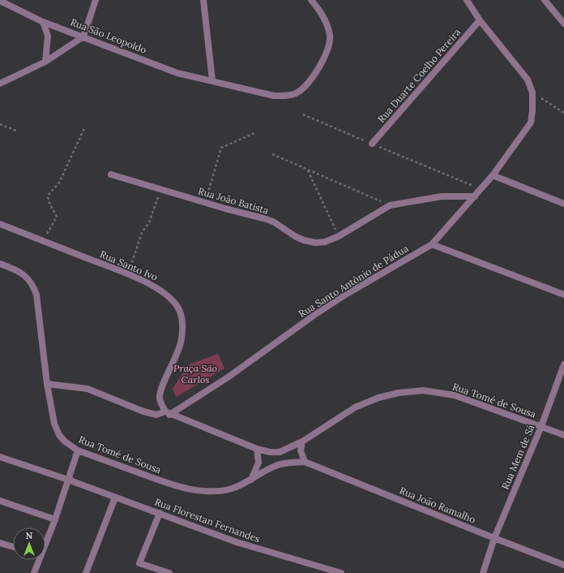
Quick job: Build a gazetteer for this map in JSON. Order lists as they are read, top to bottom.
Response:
{
  "streets": {
    "street": [
      "Rua São Leopoldo",
      "Rua Duarte Coelho Pereira",
      "Rua João Batista",
      "Rua Santo Ivo",
      "Rua Santo Antônio de Pádua",
      "Rua Tomé de Sousa",
      "Rua Mem de Sá",
      "Rua João Ramalho",
      "Rua Florestan Fernandes"
    ]
  },
  "crossings": [
    ["Rua João Batista", "Rua Santo Antônio de Pádua"],
    ["Rua Santo Ivo", "Rua Santo Antônio de Pádua"],
    ["Rua Tomé de Sousa", "Rua Mem de Sá"],
    ["Rua Tomé de Sousa", "Rua João Ramalho"],
    ["Rua Mem de Sá", "Rua João Ramalho"]
  ],
  "parks": ["Praça São Carlos"],
  "north": "top"
}
